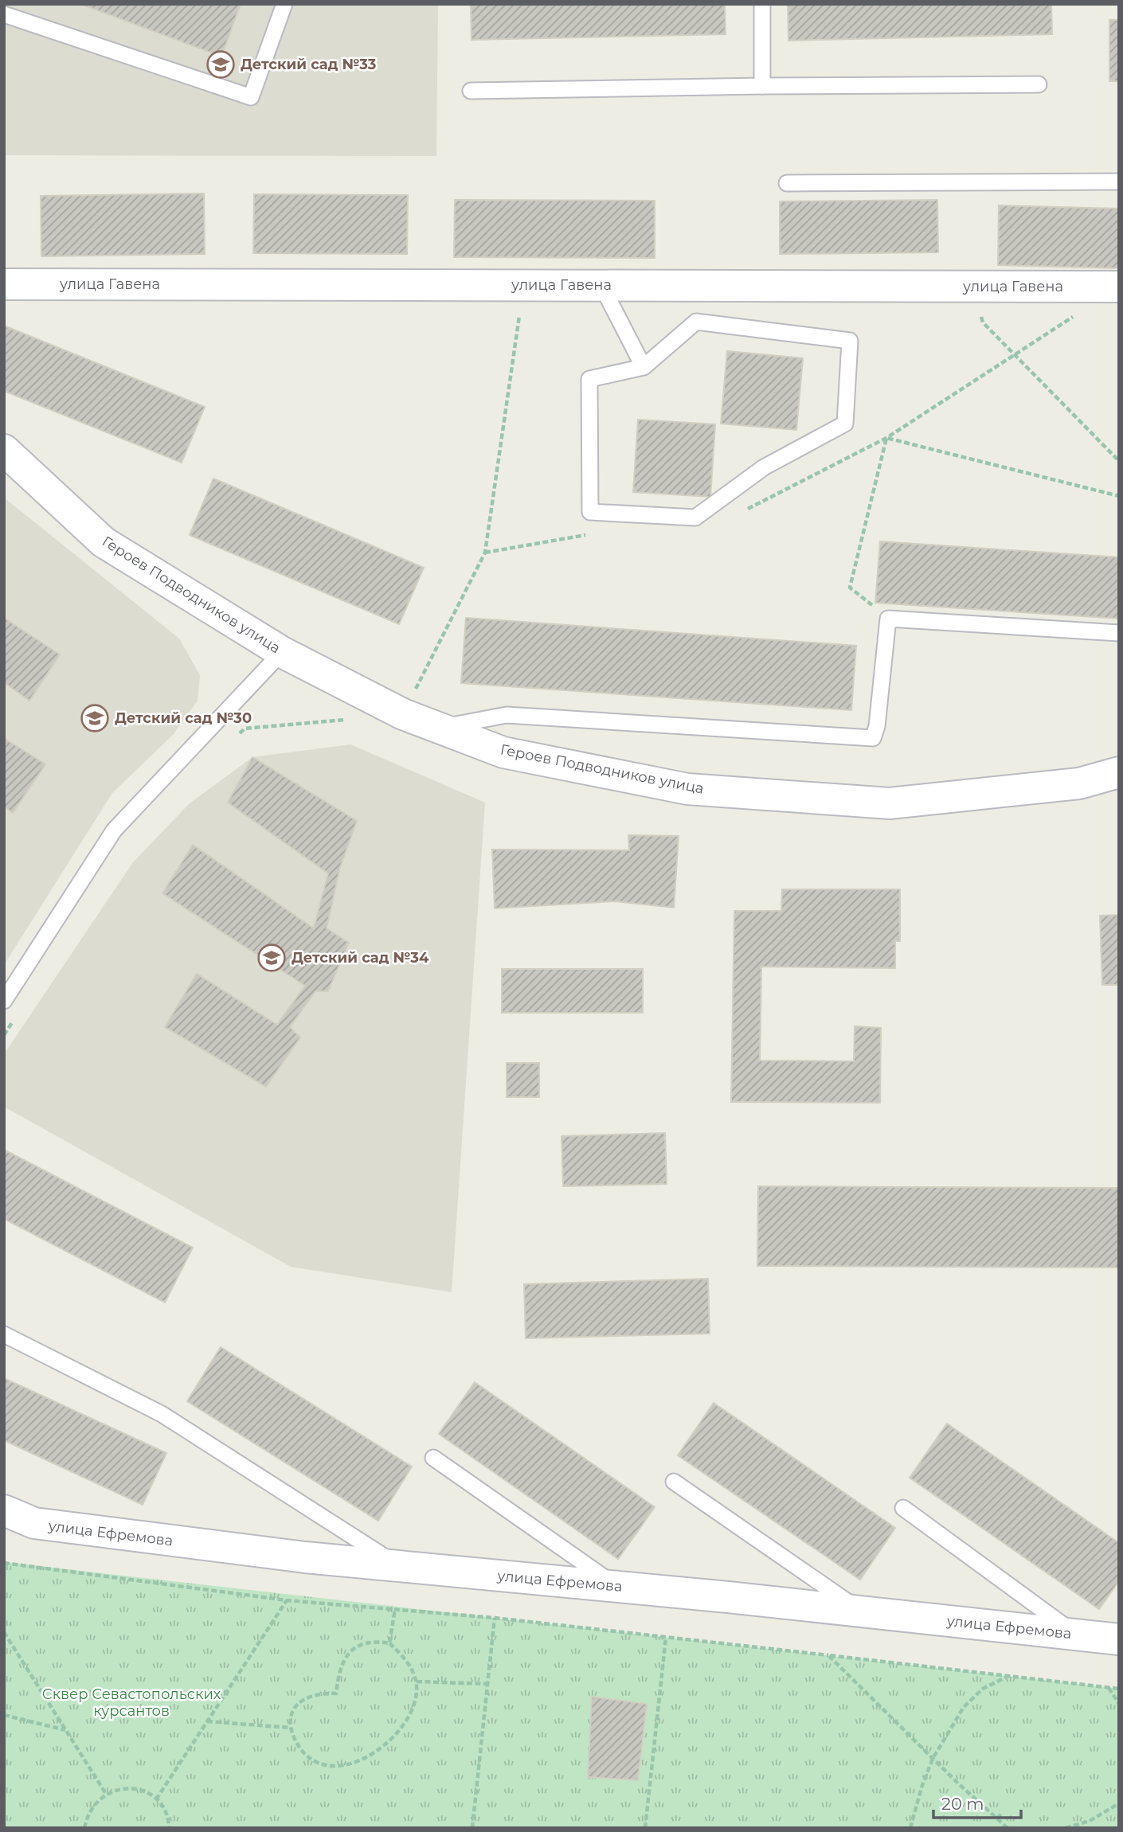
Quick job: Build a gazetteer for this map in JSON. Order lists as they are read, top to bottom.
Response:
{
  "streets": {
    "street": ["улица Гавена", "Героев Подводников улица", "улица Ефремова"]
  },
  "parks": ["Сквер Севастопольских курсантов"],
  "places": {
    "school or university": ["Детский сад №33", "Детский сад №30", "Детский сад №34"]
  },
  "scale_bar": "20 m"
}
